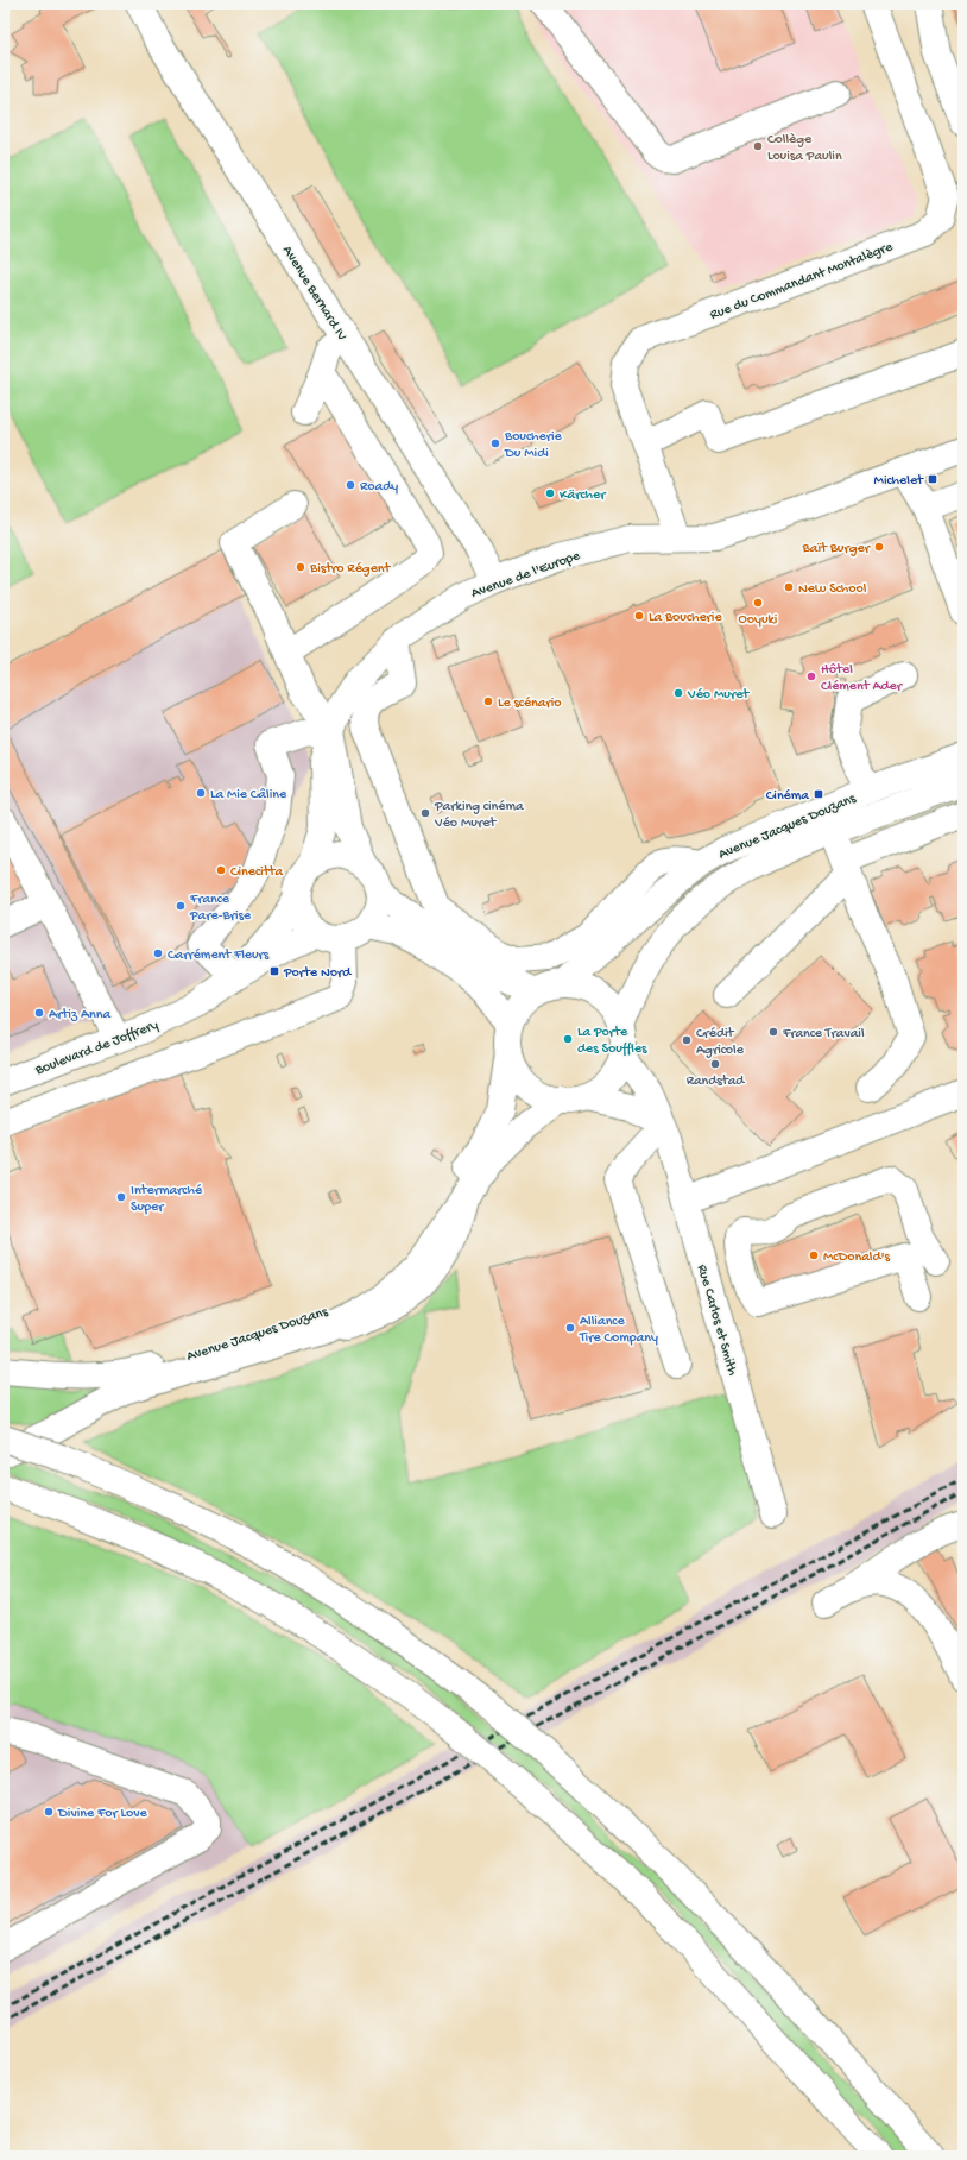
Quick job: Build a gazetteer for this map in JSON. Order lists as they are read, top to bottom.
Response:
{
  "streets": {
    "main road": [
      "Rue du Commandant Montalègre",
      "Avenue Bernard IV",
      "Avenue de l'Europe",
      "Avenue Jacques Douzans",
      "Boulevard de Joffrery",
      "Rue Carlos et Smith"
    ]
  },
  "crossings": [
    ["Rue du Commandant Montalègre", "Avenue de l'Europe"],
    ["Avenue Bernard IV", "Avenue de l'Europe"],
    ["Avenue de l'Europe", "Boulevard de Joffrery"],
    ["Avenue Jacques Douzans", "Rue Carlos et Smith"]
  ],
  "places": {
    "other": [
      "Collège Louisa Paulin",
      "Boucherie Du Midi",
      "Roady",
      "Kärcher",
      "Baït Burger",
      "Bistro Régent",
      "New School",
      "Ooyuki",
      "La Boucherie",
      "Hôtel Clément Ader",
      "Véo Muret",
      "Le scénario",
      "La Mie Câline",
      "Parking cinéma Véo Muret",
      "Cinecitta",
      "France Pare-Brise",
      "Carrément Fleurs",
      "Artiz Anna",
      "France Travail",
      "La Porte des Souffles",
      "Crédit Agricole",
      "Randstad",
      "Intermarché Super",
      "McDonald's",
      "Alliance Tire Company",
      "Divine For Love"
    ],
    "transit": ["Michelet", "Cinéma", "Porte Nord"]
  }
}
